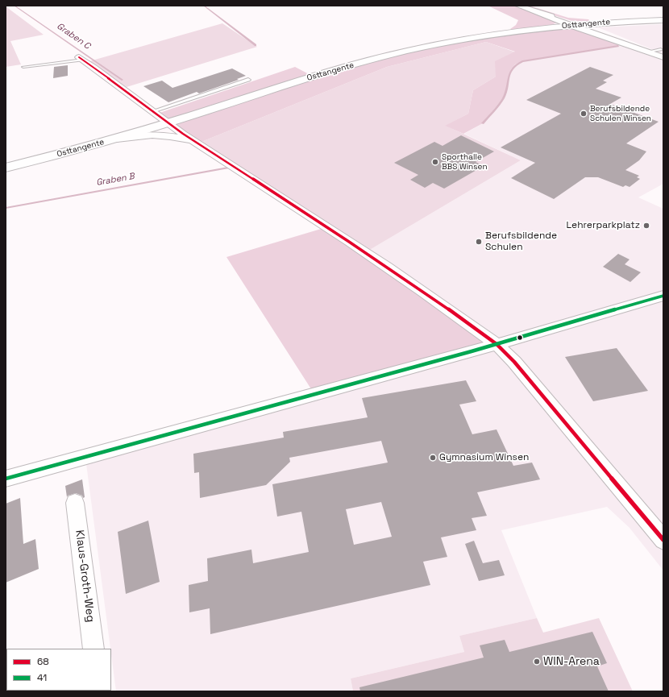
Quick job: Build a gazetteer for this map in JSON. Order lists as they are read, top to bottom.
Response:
{
  "streets": {
    "main road": ["Osttangente"],
    "street": ["Klaus-Groth-Weg"]
  },
  "water": ["Graben C", "Graben B"],
  "places": [
    "Berufsbildende Schulen Winsen",
    "Sporthalle BBS Winsen",
    "Lehrerparkplatz",
    "Berufsbildende Schulen",
    "Gymnasium Winsen",
    "WIN-Arena"
  ],
  "lines": ["transit line 68", "transit line 41"],
  "legend": ["68", "41"]
}
